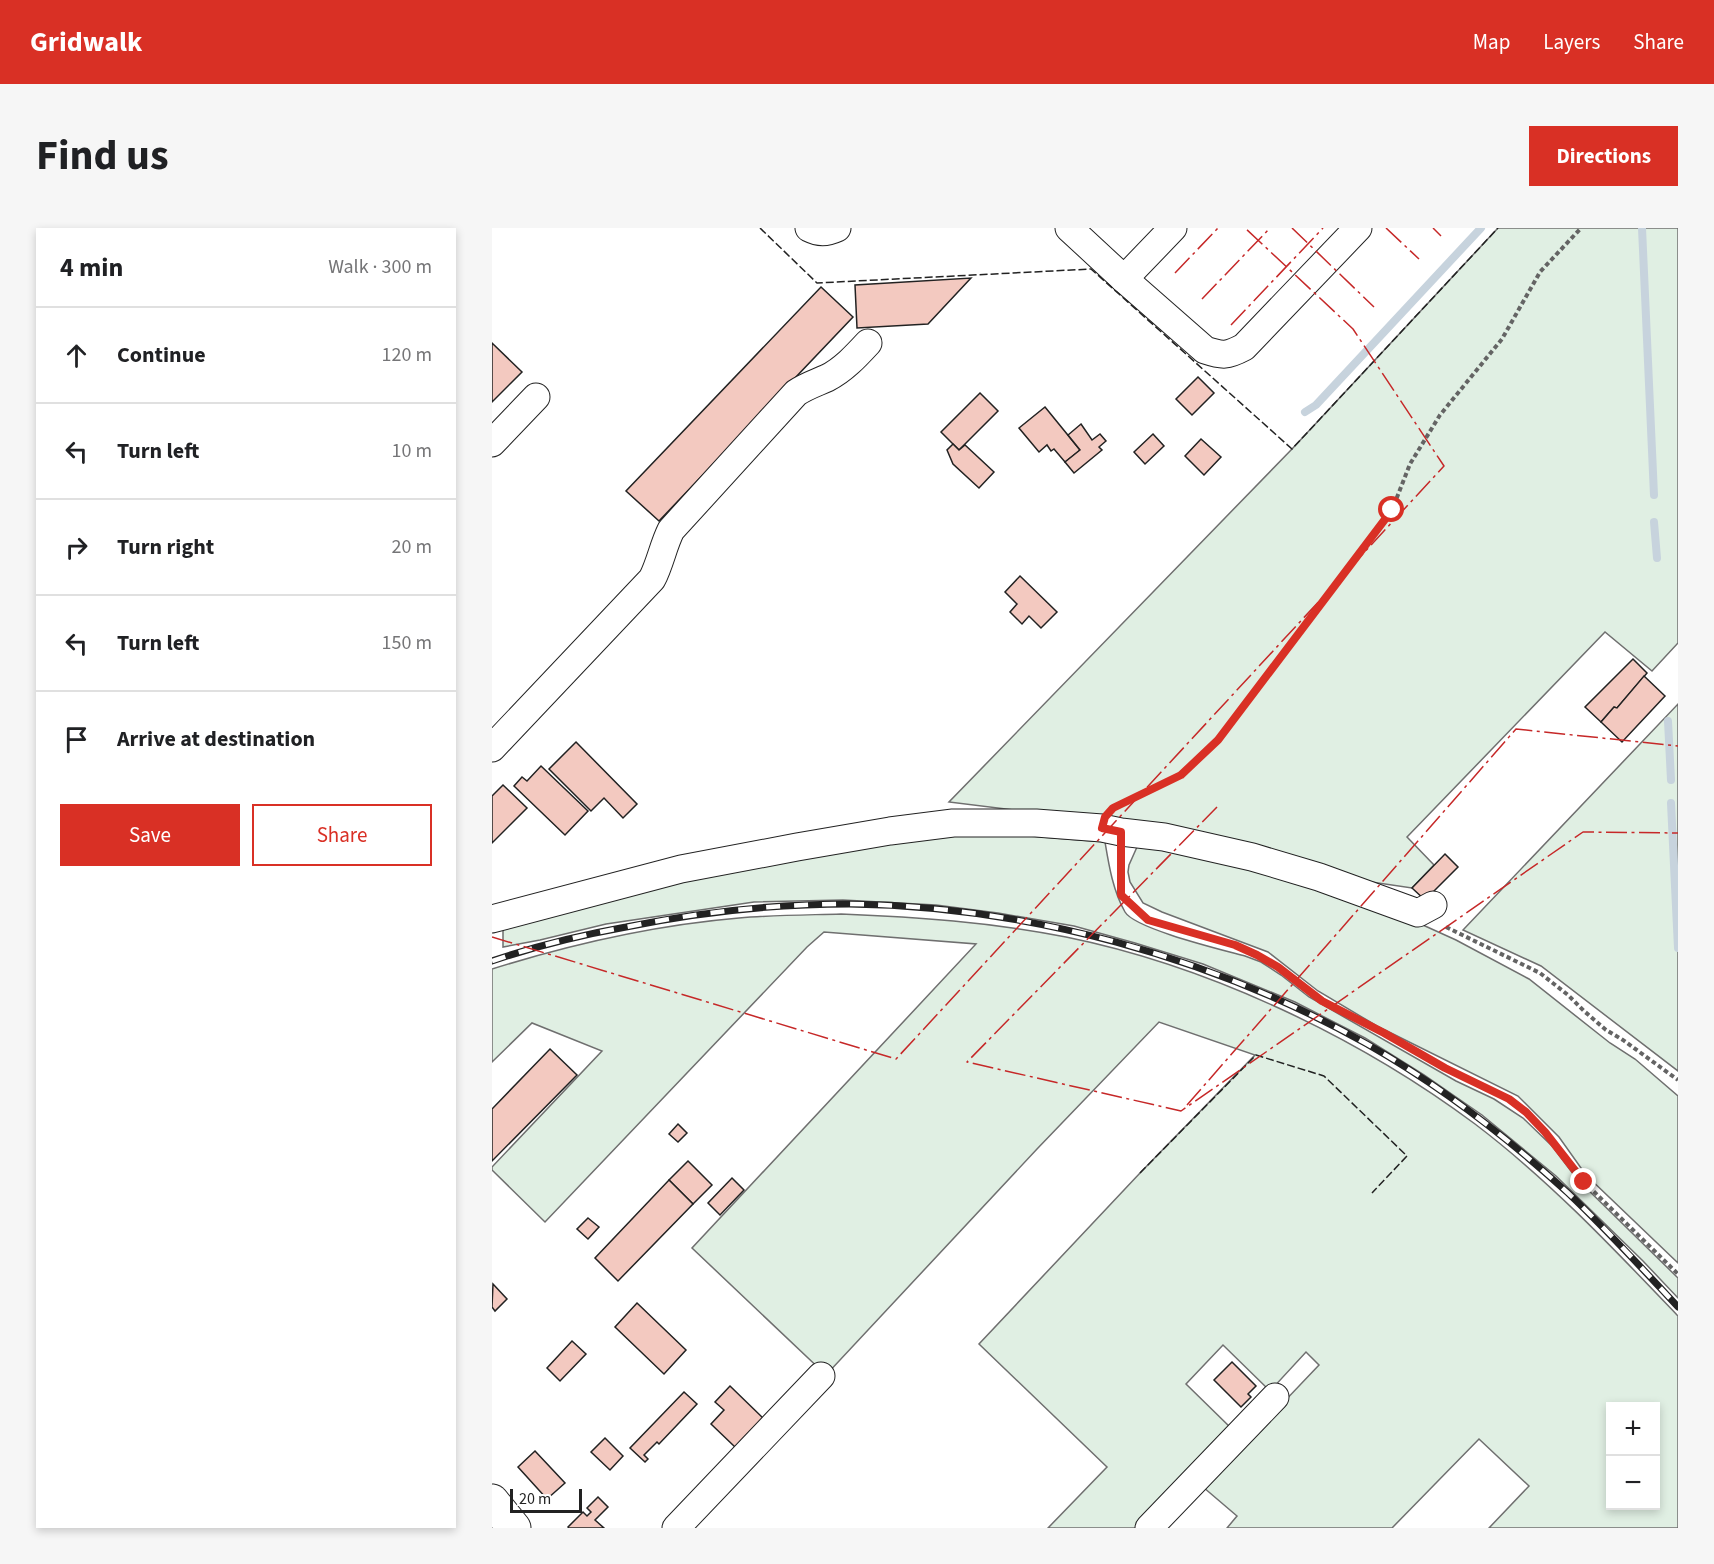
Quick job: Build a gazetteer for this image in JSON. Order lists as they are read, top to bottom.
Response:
{
  "scale_bar": "20 m",
  "page": {
    "header": "Gridwalk",
    "nav": ["Map", "Layers", "Share"],
    "title": "Find us",
    "buttons": [
      "Directions",
      ["Save", "Share"]
    ],
    "heading": ["4 min", "Walk · 300 m"],
    "list": [
      ["Continue", "120 m"],
      ["Turn left", "10 m"],
      ["Turn right", "20 m"],
      ["Turn left", "150 m"],
      "Arrive at destination"
    ],
    "map_buttons": ["+", "−"],
    "scale": "20 m"
  }
}
